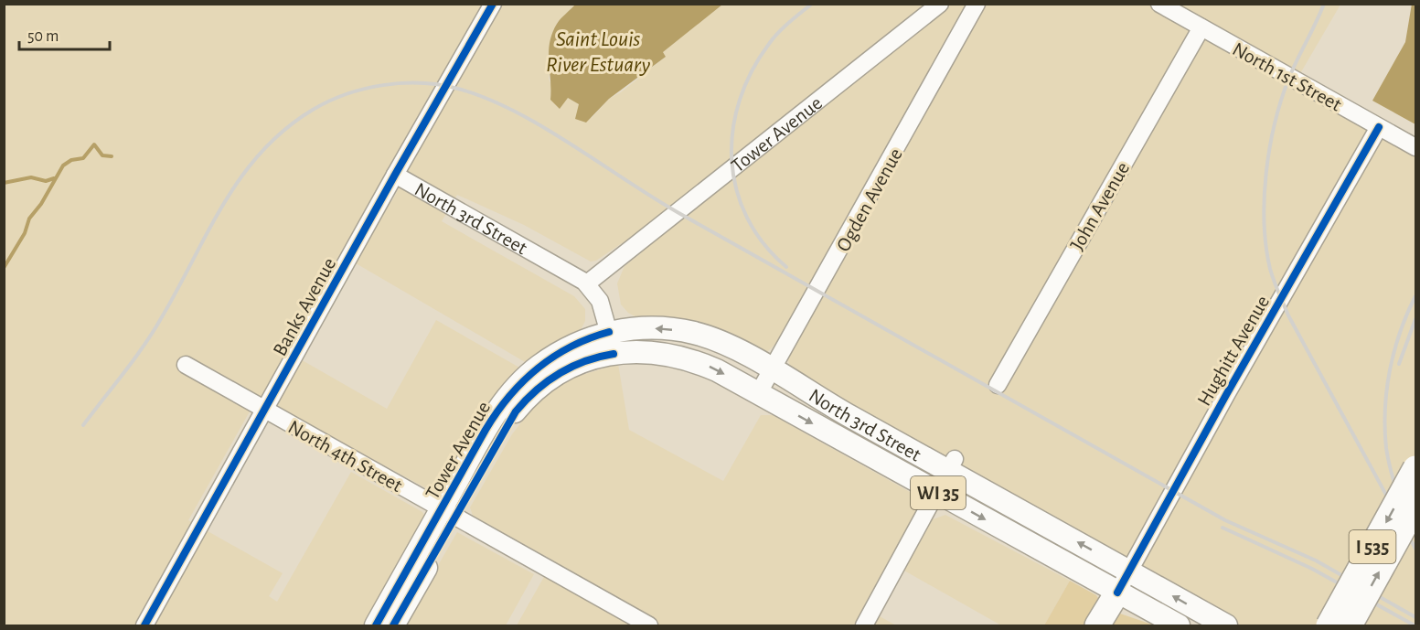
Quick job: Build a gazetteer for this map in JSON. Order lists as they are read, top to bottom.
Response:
{
  "streets": {
    "highway": ["I 535"],
    "main road": ["Tower Avenue", "North 3rd Street", "WI 35"],
    "street": [
      "North 1st Street",
      "Ogden Avenue",
      "John Avenue",
      "Banks Avenue",
      "Hughitt Avenue",
      "North 4th Street"
    ]
  },
  "crossings": [
    ["North 1st Street", "John Avenue"],
    ["North 1st Street", "Hughitt Avenue"],
    ["Tower Avenue", "North 3rd Street"],
    ["Tower Avenue", "North 4th Street"],
    ["Ogden Avenue", "North 3rd Street"],
    ["North 3rd Street", "Banks Avenue"],
    ["North 3rd Street", "Hughitt Avenue"],
    ["Banks Avenue", "North 4th Street"]
  ],
  "water": ["Saint Louis River Estuary"],
  "scale_bar": "50 m"
}
